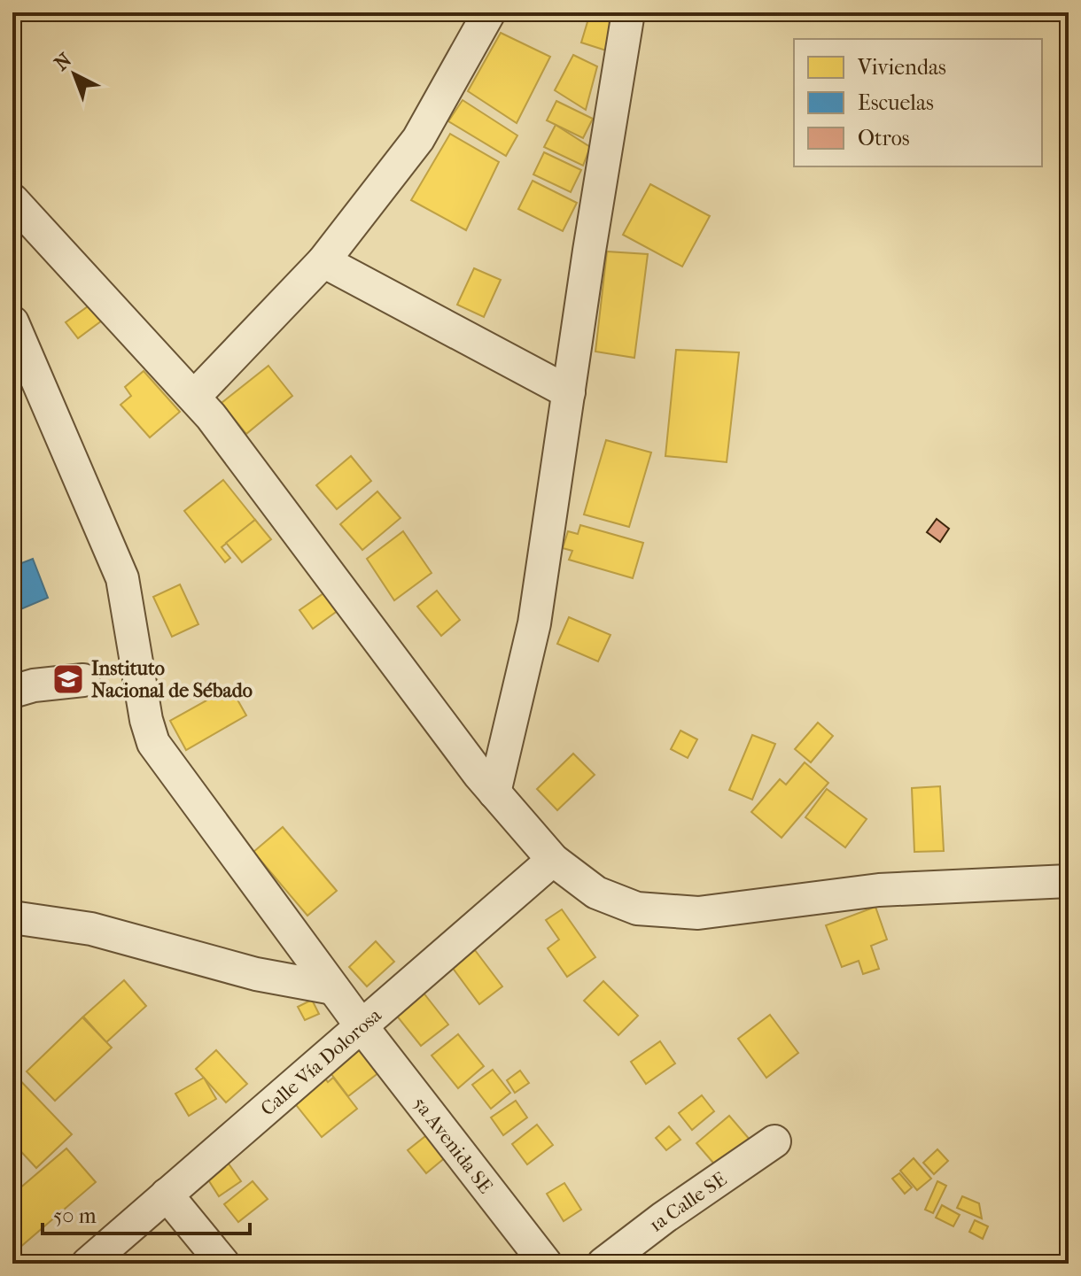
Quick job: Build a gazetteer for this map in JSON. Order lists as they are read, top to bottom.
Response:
{
  "streets": {
    "street": ["Calle Vía Dolorosa", "5a Avenida SE", "1a Calle SE"]
  },
  "crossings": [
    ["Calle Vía Dolorosa", "5a Avenida SE"]
  ],
  "places": {
    "school or university": ["Instituto Nacional de Sébado"]
  },
  "legend": ["Viviendas", "Escuelas", "Otros"],
  "scale_bar": "50 m",
  "north": "top left"
}
